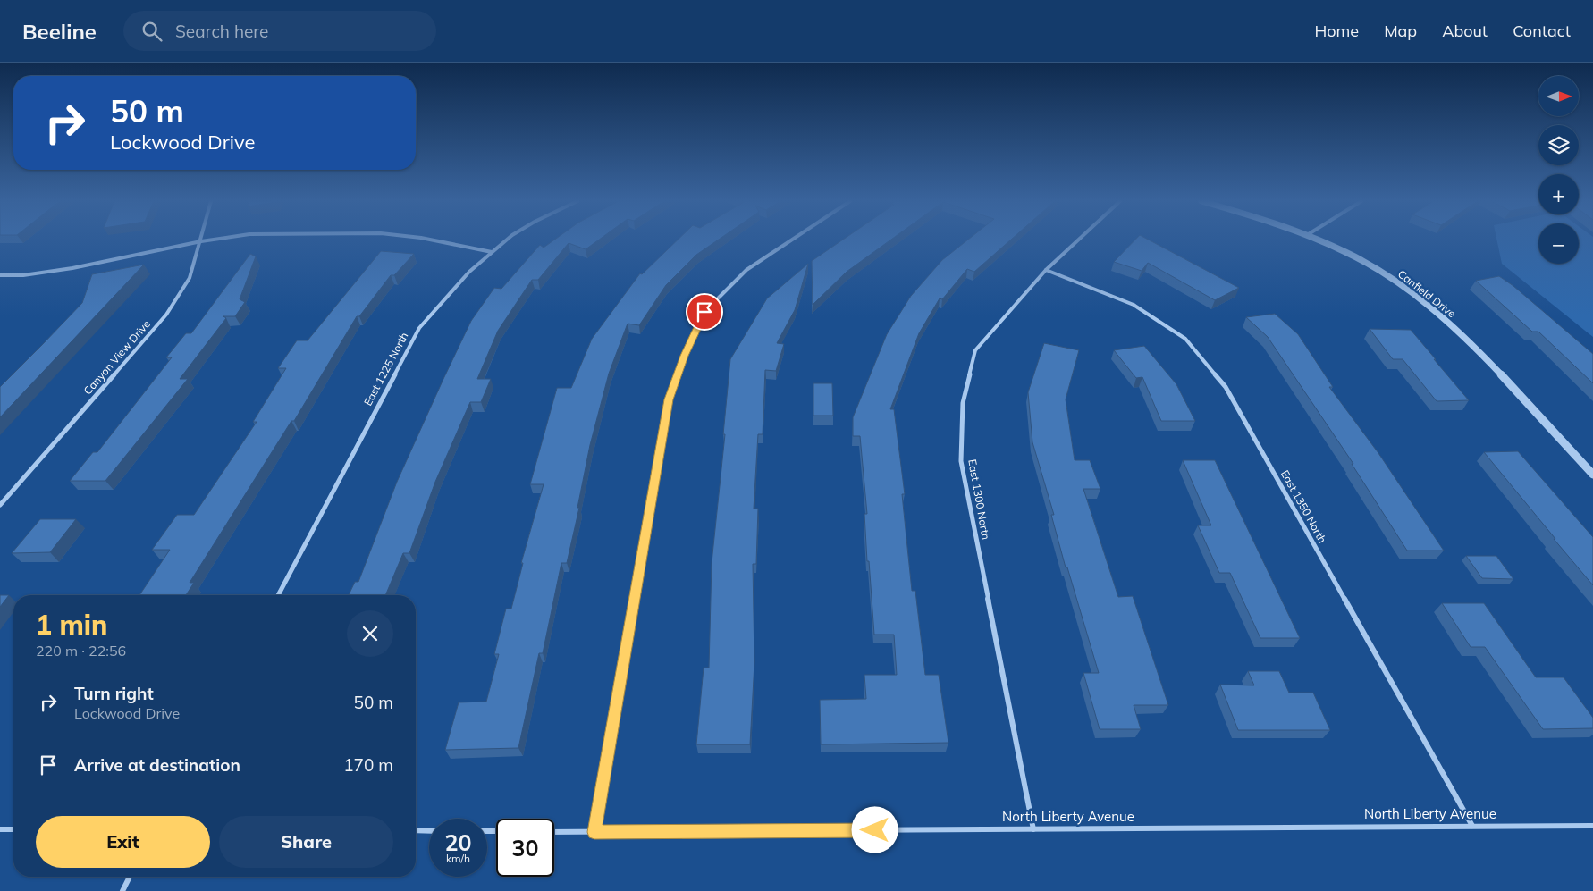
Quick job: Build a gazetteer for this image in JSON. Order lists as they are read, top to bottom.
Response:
{
  "streets": {
    "street": [
      "Canfield Drive",
      "Canyon View Drive",
      "East 1225 North",
      "East 1300 North",
      "East 1350 North",
      "North Liberty Avenue"
    ]
  },
  "crossings": [
    ["East 1300 North", "East 1350 North"],
    ["East 1300 North", "North Liberty Avenue"],
    ["East 1350 North", "North Liberty Avenue"]
  ],
  "north": "right",
  "page": {
    "header": "Beeline",
    "search": "Search here",
    "nav": [
      "Home",
      "Map",
      "About",
      "Contact"
    ],
    "map_buttons": ["+", "−"],
    "turn": ["50 m", "Lockwood Drive"],
    "heading": ["1 min", "220 m · 22:56"],
    "list": [
      {
        "name": "Turn right",
        "note": "Lockwood Drive",
        "value": "50 m"
      },
      {
        "name": "Arrive at destination",
        "value": "170 m"
      }
    ],
    "buttons": ["Exit", "Share"],
    "speed": "20 km/h",
    "limit": "30"
  }
}
